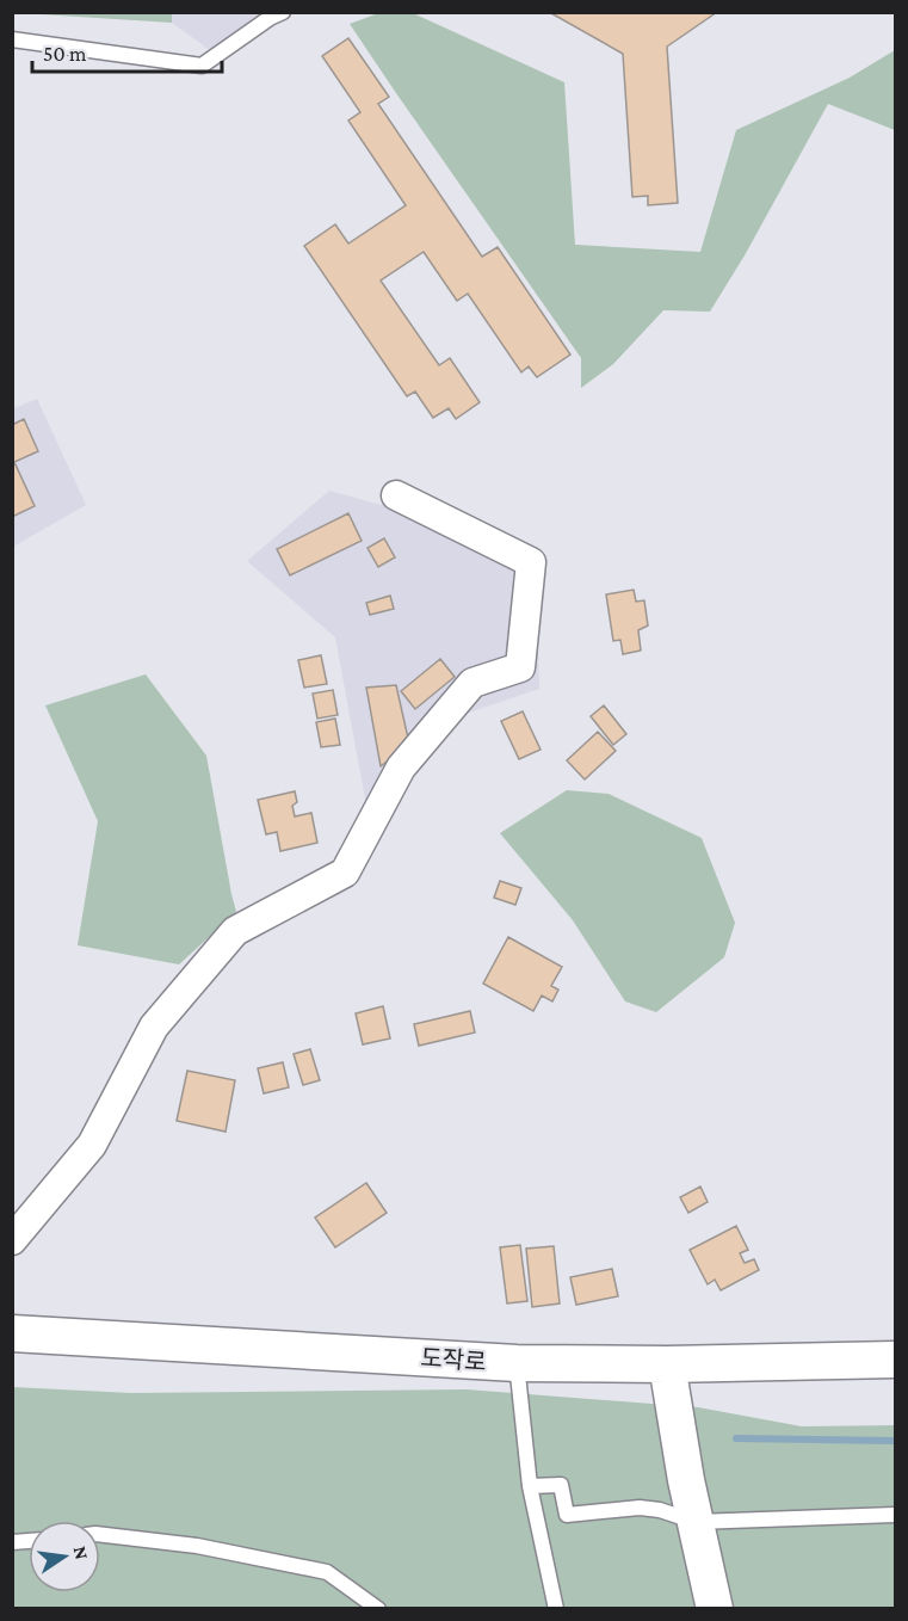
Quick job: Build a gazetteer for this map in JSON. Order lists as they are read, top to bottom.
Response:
{
  "streets": {
    "street": ["도작로"]
  },
  "scale_bar": "50 m",
  "north": "right"
}
